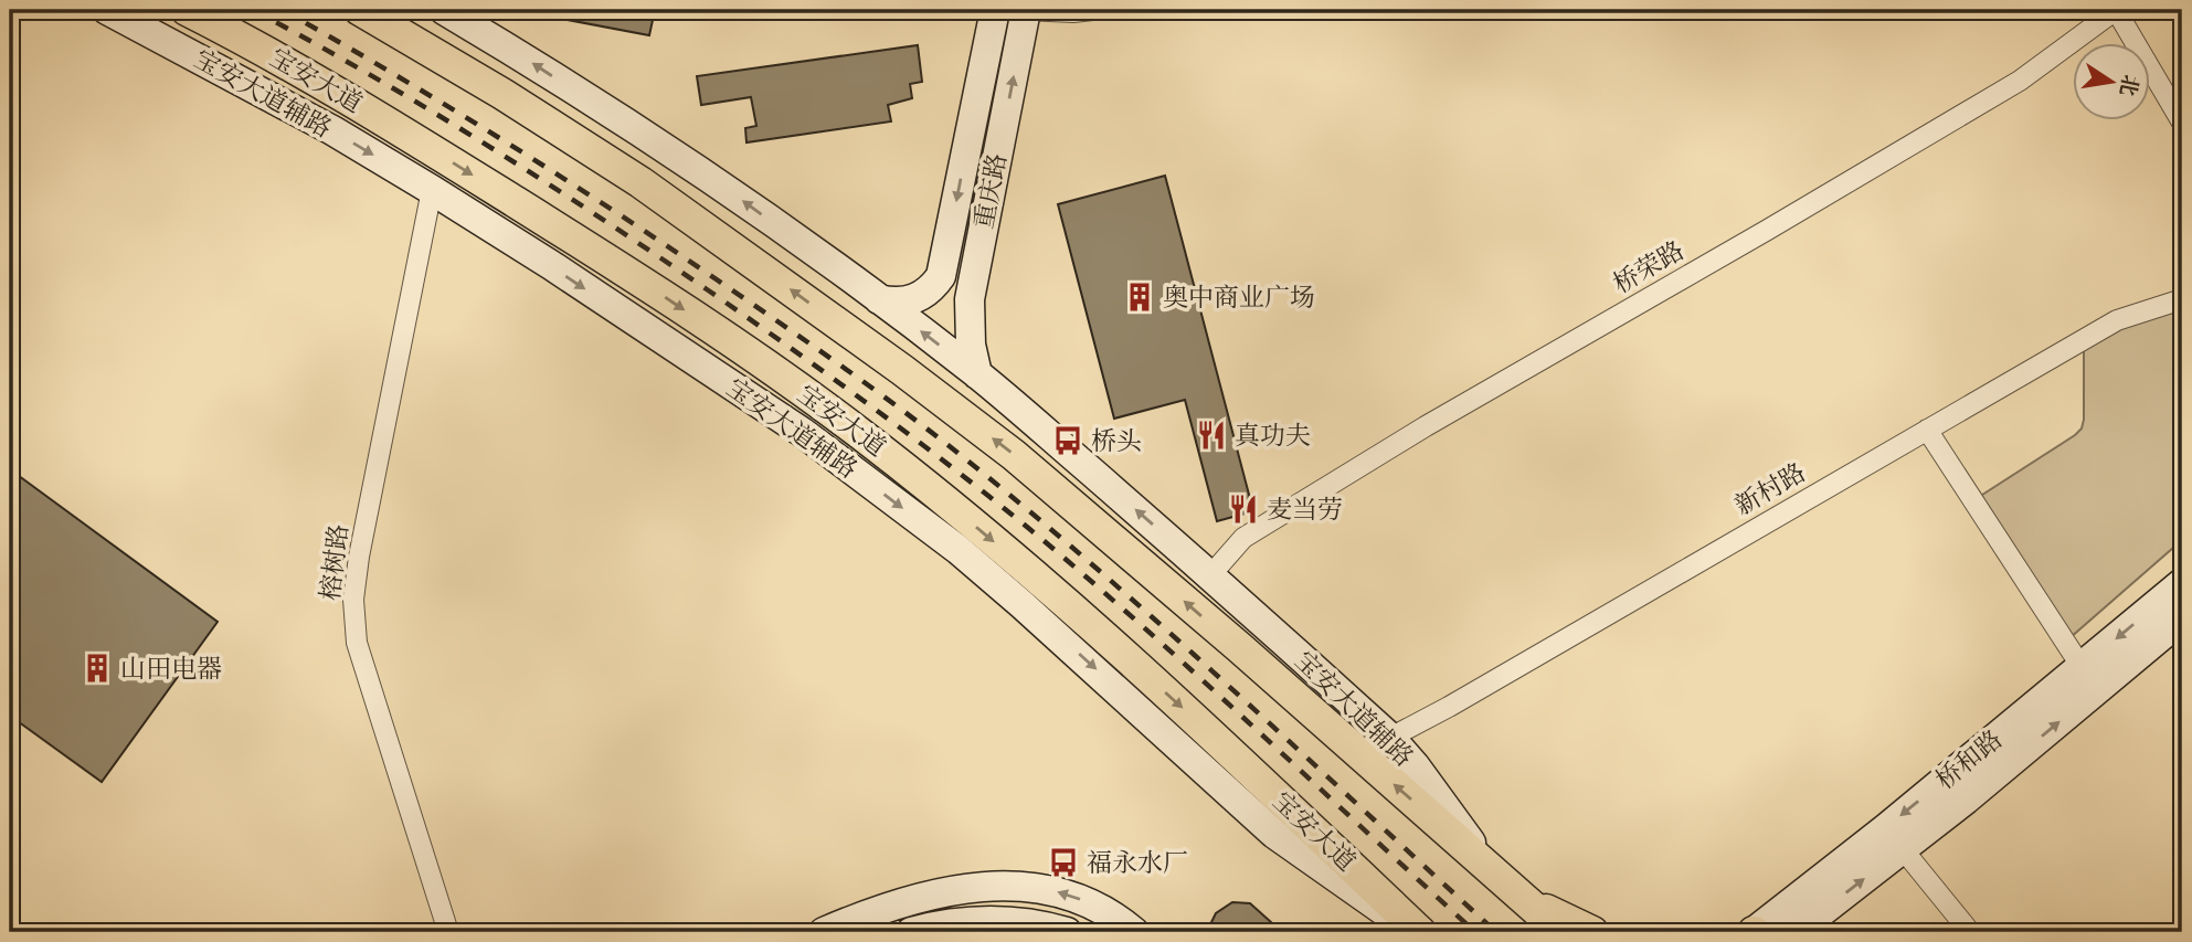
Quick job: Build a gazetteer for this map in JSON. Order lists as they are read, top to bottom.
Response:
{
  "streets": {
    "main road": [
      "宝安大道",
      "宝安大道辅路",
      "重庆路",
      "桥和路"
    ],
    "street": ["桥荣路", "新村路", "榕树路"]
  },
  "crossings": [
    ["宝安大道", "宝安大道辅路"],
    ["宝安大道辅路", "重庆路"],
    ["宝安大道辅路", "桥荣路"],
    ["宝安大道辅路", "新村路"],
    ["宝安大道辅路", "榕树路"]
  ],
  "places": {
    "building": ["奥中商业广场", "山田电器"],
    "restaurant": ["真功夫", "麦当劳"],
    "bus stop": ["桥头", "福永水厂"]
  },
  "north": "right"
}
